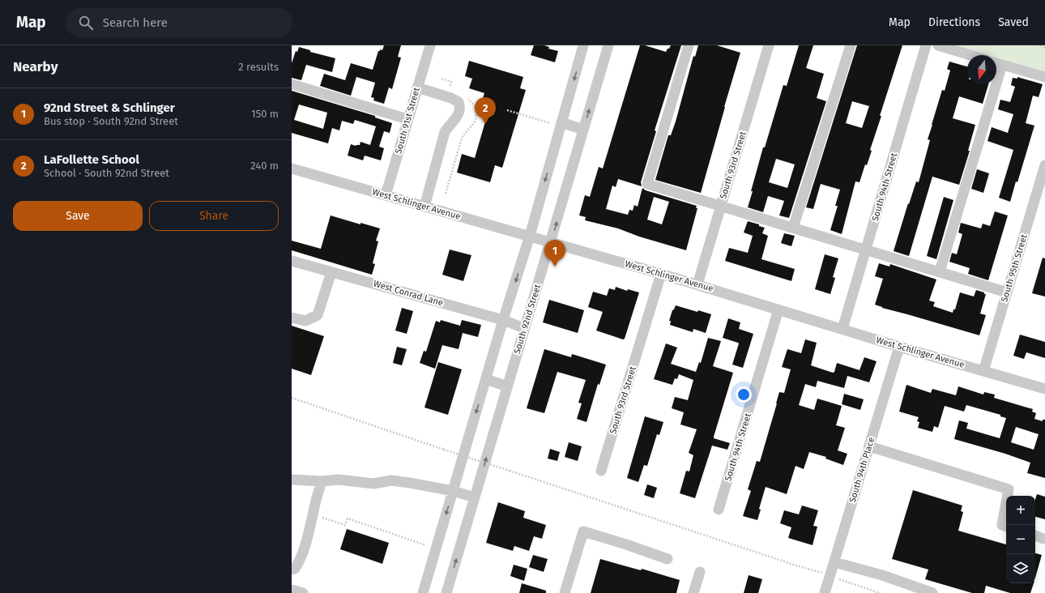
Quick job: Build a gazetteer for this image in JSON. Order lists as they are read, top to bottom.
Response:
{
  "streets": {
    "street": [
      "South 91st Street",
      "South 93rd Street",
      "South 94th Street",
      "West Schlinger Avenue",
      "South 95th Street",
      "West Conrad Lane",
      "South 92nd Street",
      "South 94th Place"
    ]
  },
  "crossings": [
    ["South 91st Street", "West Schlinger Avenue"],
    ["South 93rd Street", "West Schlinger Avenue"],
    ["South 94th Street", "West Schlinger Avenue"],
    ["West Schlinger Avenue", "South 95th Street"],
    ["West Schlinger Avenue", "South 92nd Street"],
    ["West Schlinger Avenue", "South 94th Place"],
    ["West Conrad Lane", "South 92nd Street"]
  ],
  "north": "bottom",
  "page": {
    "header": "Map",
    "search": "Search here",
    "nav": ["Map", "Directions", "Saved"],
    "heading": ["Nearby", "2 results"],
    "list": [
      {
        "mark": "1",
        "name": "92nd Street & Schlinger",
        "note": "Bus stop · South 92nd Street",
        "value": "150 m"
      },
      {
        "mark": "2",
        "name": "LaFollette School",
        "note": "School · South 92nd Street",
        "value": "240 m"
      }
    ],
    "pins": ["2", "1"],
    "buttons": ["Save", "Share"],
    "map_buttons": ["+", "−"]
  }
}
